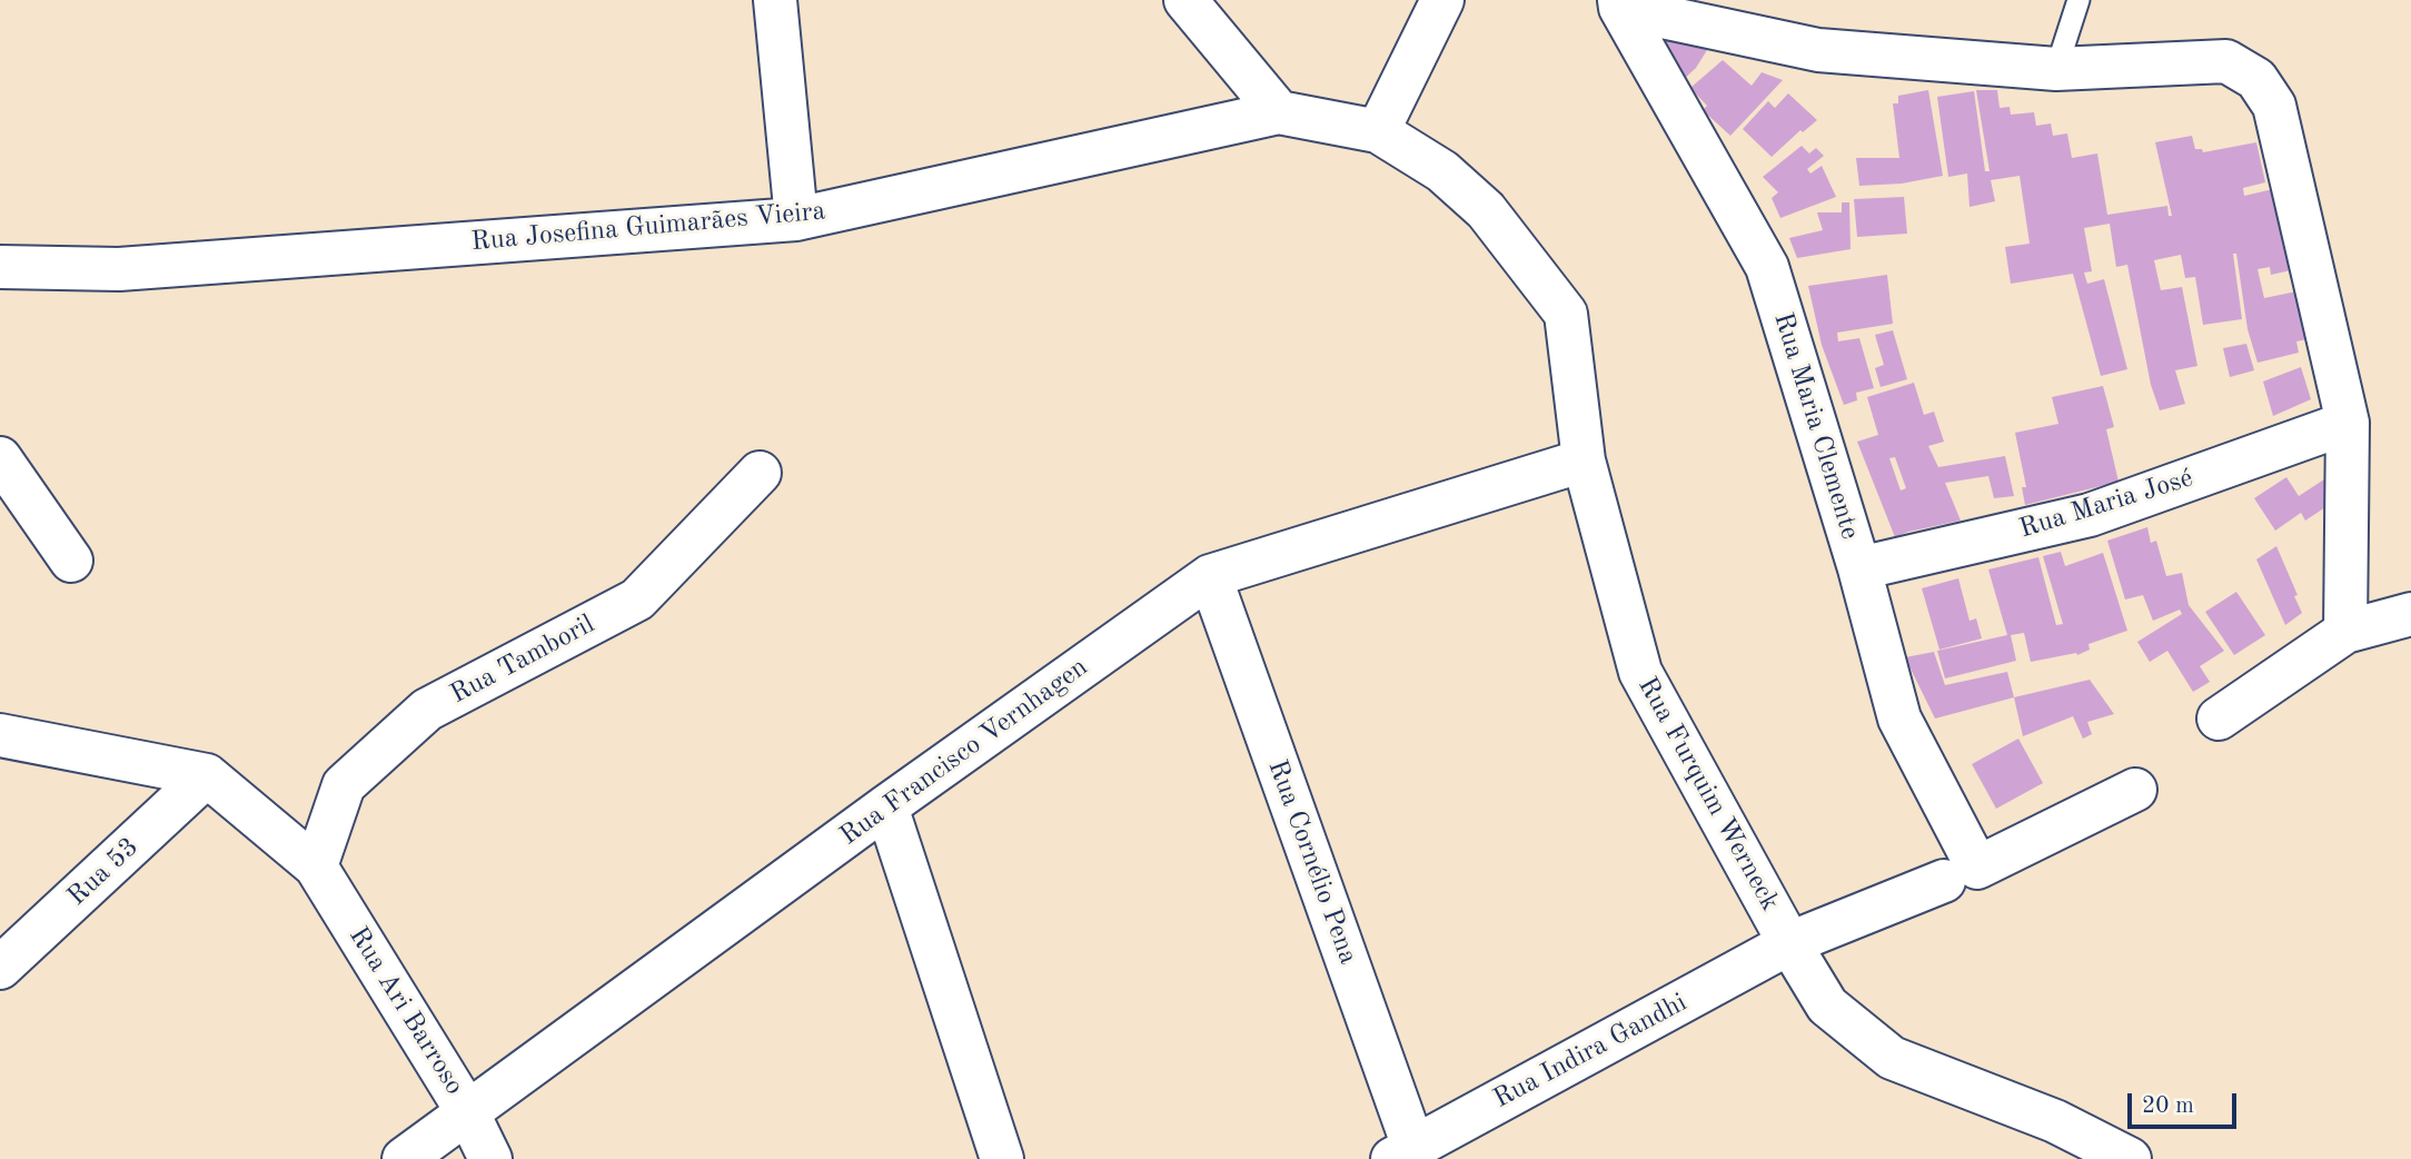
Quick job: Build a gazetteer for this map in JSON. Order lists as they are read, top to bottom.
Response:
{
  "streets": {
    "street": [
      "Rua Josefina Guimarães Vieira",
      "Rua Maria Clemente",
      "Rua Maria José",
      "Rua Tamboril",
      "Rua Francisco Vernhagen",
      "Rua Furquim Werneck",
      "Rua Cornélio Pena",
      "Rua 53",
      "Rua Ari Barroso",
      "Rua Indira Gandhi"
    ]
  },
  "crossings": [
    ["Rua Josefina Guimarães Vieira", "Rua Furquim Werneck"],
    ["Rua Maria Clemente", "Rua Maria José"],
    ["Rua Maria Clemente", "Rua Indira Gandhi"],
    ["Rua Tamboril", "Rua Ari Barroso"],
    ["Rua Francisco Vernhagen", "Rua Furquim Werneck"],
    ["Rua Francisco Vernhagen", "Rua Cornélio Pena"],
    ["Rua Francisco Vernhagen", "Rua Ari Barroso"],
    ["Rua Furquim Werneck", "Rua Indira Gandhi"],
    ["Rua Cornélio Pena", "Rua Indira Gandhi"],
    ["Rua 53", "Rua Ari Barroso"]
  ],
  "scale_bar": "20 m"
}
